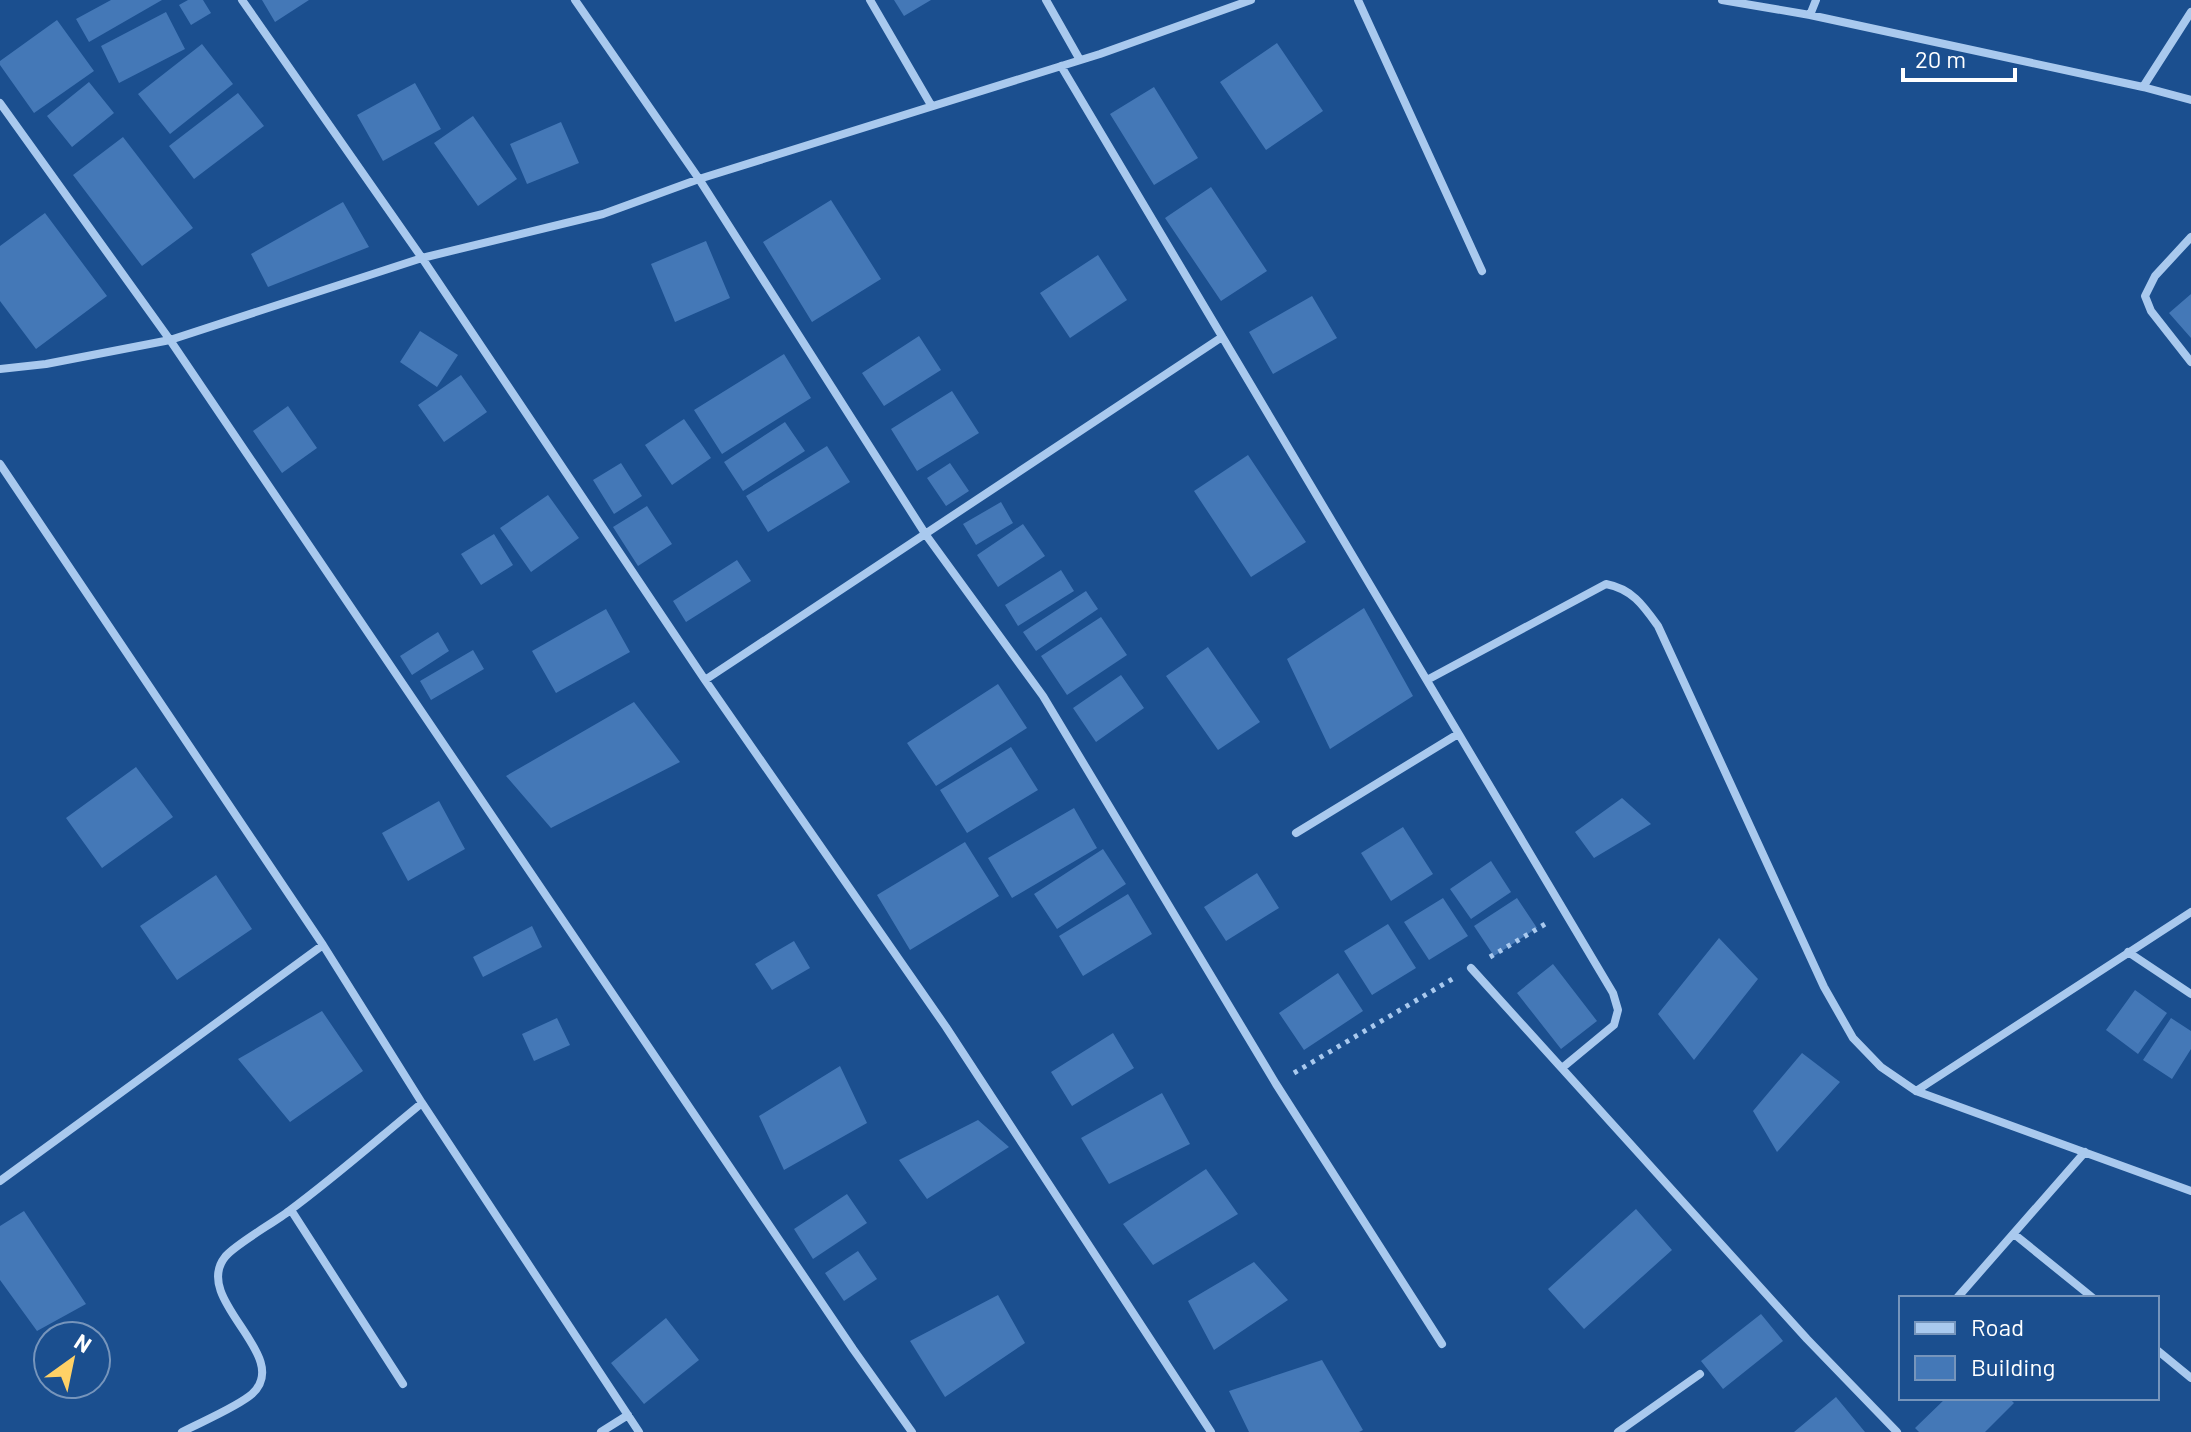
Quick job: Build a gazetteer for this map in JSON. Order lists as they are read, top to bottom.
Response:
{
  "legend": ["Road", "Building"],
  "scale_bar": "20 m",
  "north": "top right"
}
